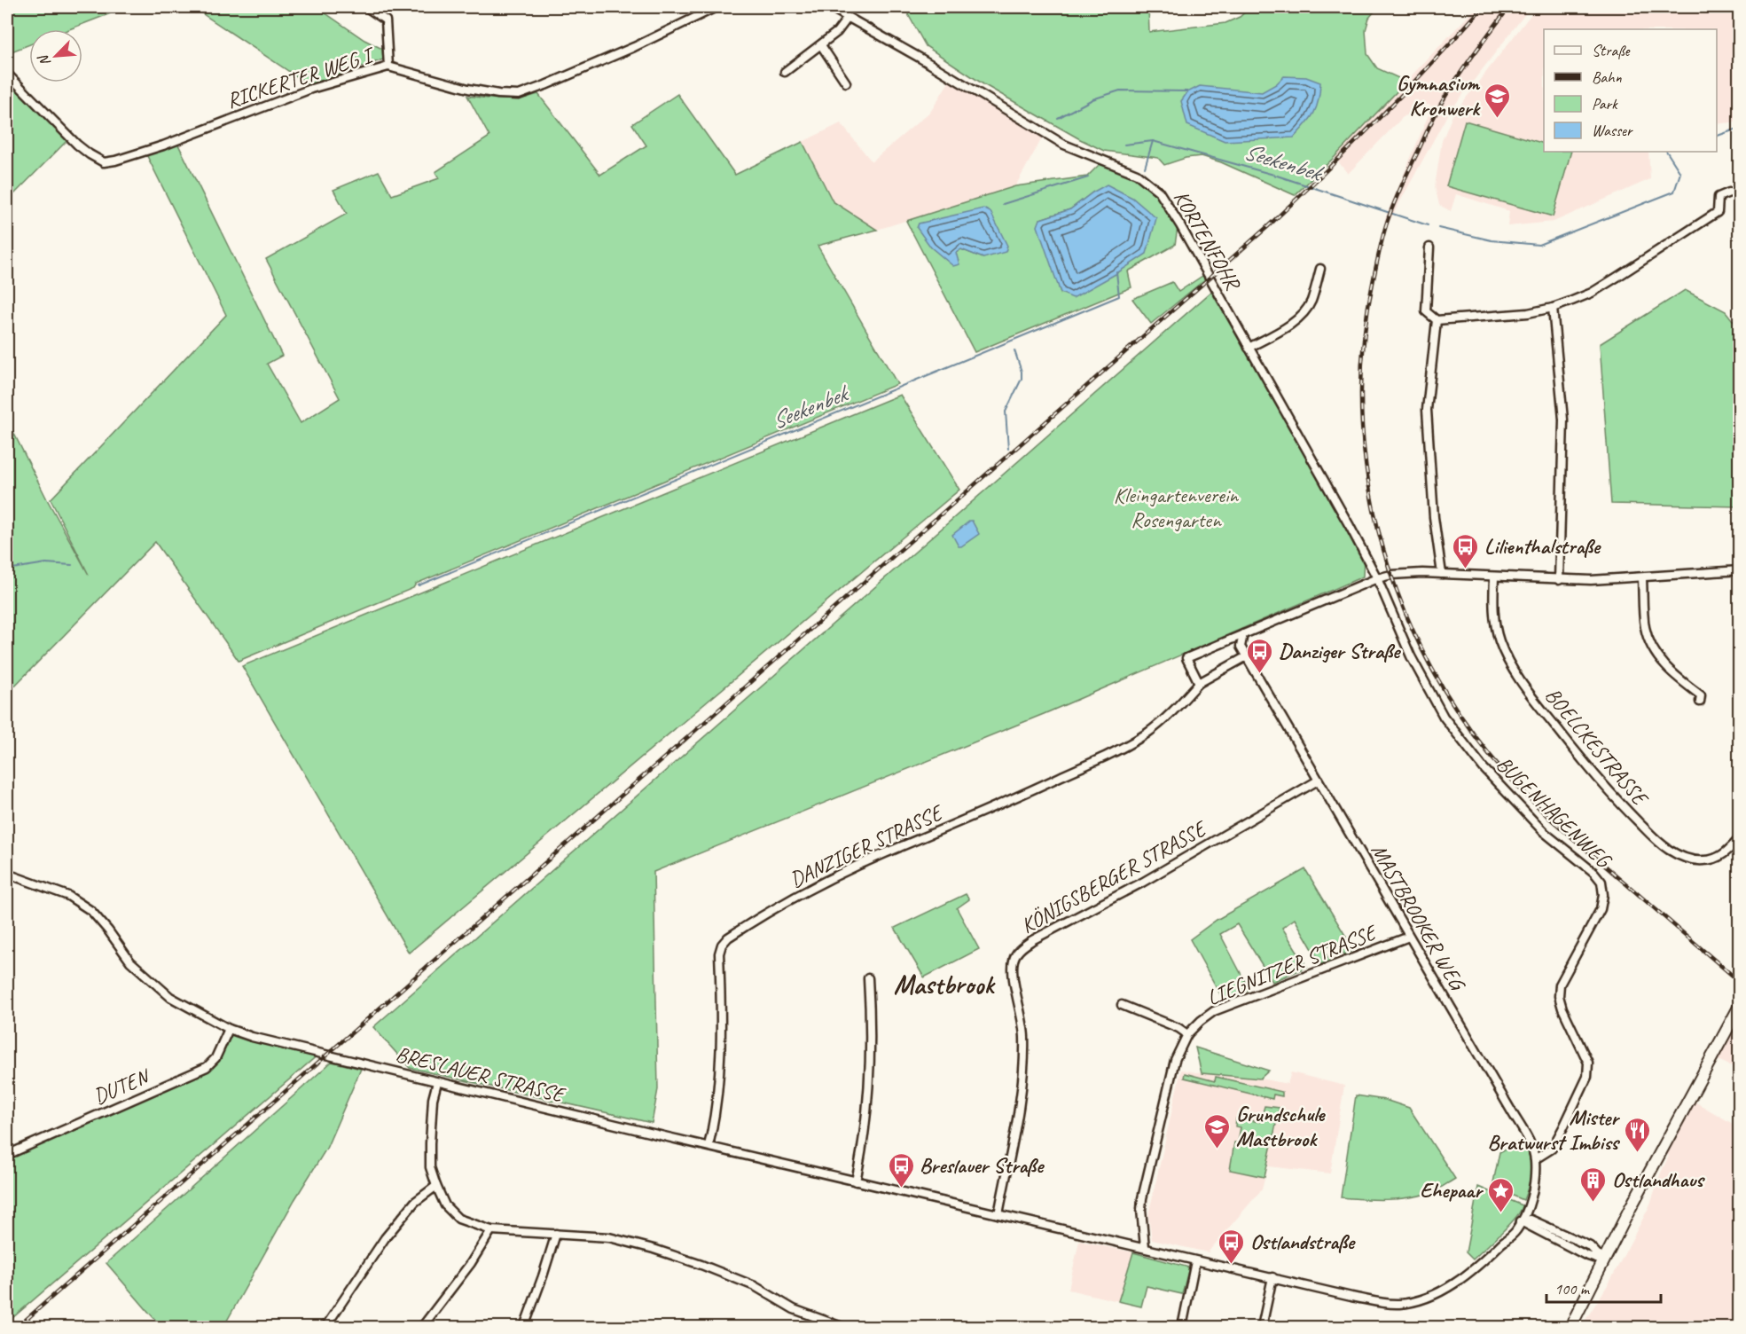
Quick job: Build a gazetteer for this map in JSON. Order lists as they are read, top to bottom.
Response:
{
  "streets": {
    "street": [
      "RICKERTER WEG I",
      "KORTENFOHR",
      "BOELCKESTRASSE",
      "BUGENHAGENWEG",
      "DANZIGER STRASSE",
      "KÖNIGSBERGER STRASSE",
      "MASTBROOKER WEG",
      "LIEGNITZER STRASSE",
      "BRESLAUER STRASSE",
      "DUTEN"
    ]
  },
  "crossings": [
    ["KORTENFOHR", "BUGENHAGENWEG"],
    ["BUGENHAGENWEG", "MASTBROOKER WEG"],
    ["DANZIGER STRASSE", "MASTBROOKER WEG"],
    ["DANZIGER STRASSE", "BRESLAUER STRASSE"],
    ["KÖNIGSBERGER STRASSE", "MASTBROOKER WEG"],
    ["KÖNIGSBERGER STRASSE", "BRESLAUER STRASSE"],
    ["MASTBROOKER WEG", "LIEGNITZER STRASSE"],
    ["LIEGNITZER STRASSE", "BRESLAUER STRASSE"],
    ["BRESLAUER STRASSE", "DUTEN"]
  ],
  "districts": ["Mastbrook"],
  "water": ["Seekenbek"],
  "parks": ["Kleingartenverein Rosengarten"],
  "places": {
    "school or university": ["Gymnasium Kronwerk", "Grundschule Mastbrook"],
    "bus stop": [
      "Lilienthalstraße",
      "Danziger Straße",
      "Breslauer Straße",
      "Ostlandstraße"
    ],
    "restaurant": ["Mister Bratwurst Imbiss"],
    "building": ["Ostlandhaus"],
    "place": ["Ehepaar"]
  },
  "legend": [
    "Straße",
    "Bahn",
    "Park",
    "Wasser"
  ],
  "scale_bar": "100 m",
  "north": "bottom left"
}
